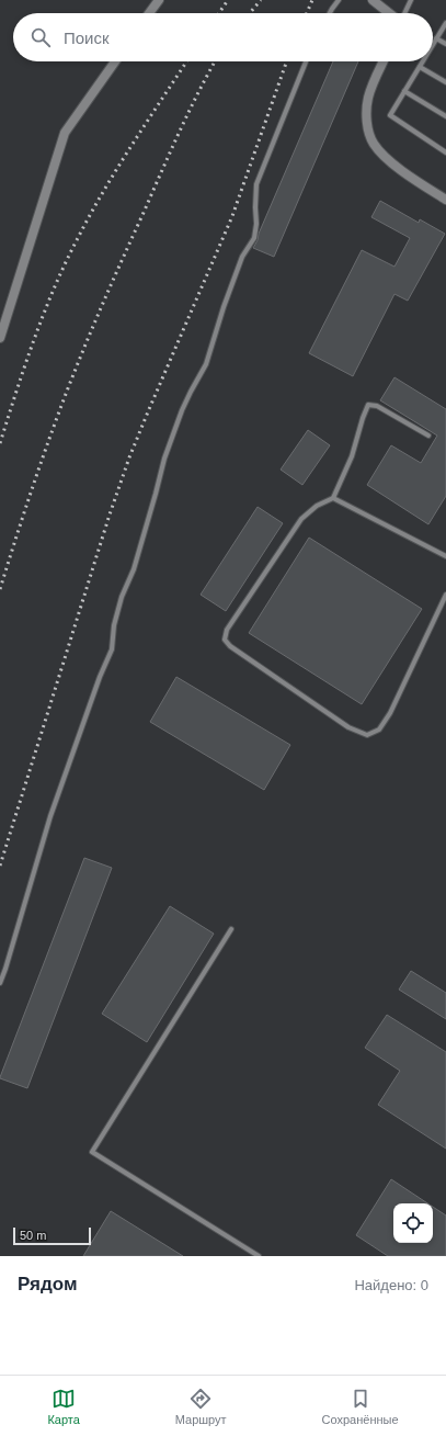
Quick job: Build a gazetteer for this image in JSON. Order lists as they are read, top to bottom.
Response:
{
  "scale_bar": "50 m",
  "page": {
    "search": "Поиск",
    "scale": "50 m",
    "heading": ["Рядом", "Найдено: 0"],
    "nav": ["Карта", "Маршрут", "Сохранённые"]
  }
}
